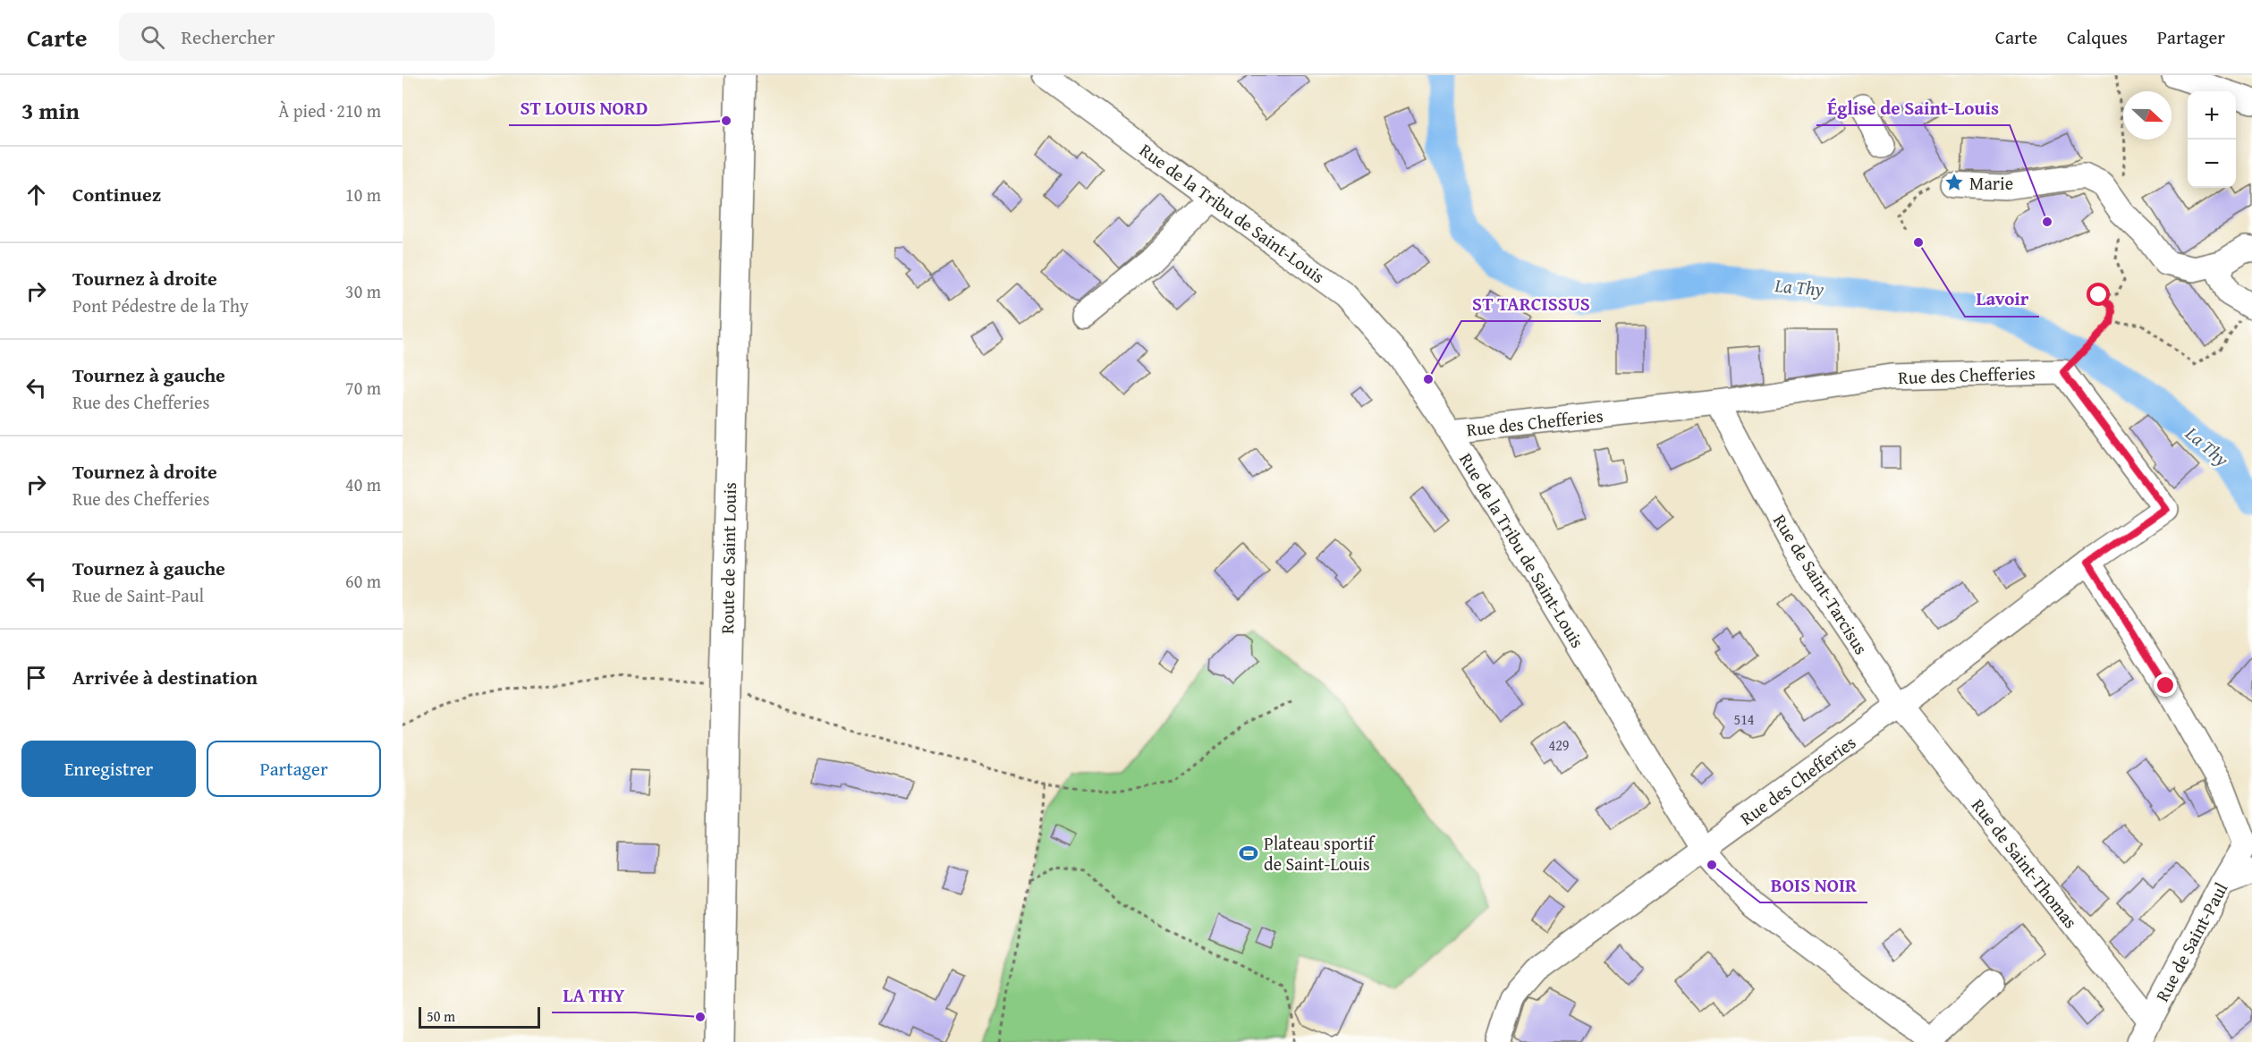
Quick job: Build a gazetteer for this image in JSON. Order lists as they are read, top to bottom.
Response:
{
  "streets": {
    "main road": ["Route de Saint Louis"],
    "street": [
      "Rue de la Tribu de Saint-Louis",
      "Rue des Chefferies",
      "Rue de Saint-Tarcisus",
      "Rue de Saint-Thomas",
      "Rue de Saint-Paul"
    ]
  },
  "crossings": [
    ["Rue de la Tribu de Saint-Louis", "Rue des Chefferies"],
    ["Rue des Chefferies", "Rue de Saint-Tarcisus"],
    ["Rue des Chefferies", "Rue de Saint-Thomas"],
    ["Rue des Chefferies", "Rue de Saint-Paul"],
    ["Rue de Saint-Tarcisus", "Rue de Saint-Thomas"],
    ["Rue de Saint-Thomas", "Rue de Saint-Paul"]
  ],
  "water": ["La Thy"],
  "places": {
    "other": [
      "ST LOUIS NORD",
      "Église de Saint-Louis",
      "Lavoir",
      "ST TARCISSUS",
      "BOIS NOIR",
      "LA THY"
    ],
    "place": ["Marie"],
    "sports": ["Plateau sportif de Saint-Louis"]
  },
  "house_numbers": ["514", "429"],
  "scale_bar": "50 m",
  "north": "right",
  "page": {
    "header": "Carte",
    "search": "Rechercher",
    "nav": ["Carte", "Calques", "Partager"],
    "heading": ["3 min", "À pied · 210 m"],
    "map_buttons": ["+", "−"],
    "list": [
      ["Continuez", "10 m"],
      ["Tournez à droite", "Pont Pédestre de la Thy", "30 m"],
      ["Tournez à gauche", "Rue des Chefferies", "70 m"],
      ["Tournez à droite", "Rue des Chefferies", "40 m"],
      ["Tournez à gauche", "Rue de Saint-Paul", "60 m"],
      "Arrivée à destination"
    ],
    "buttons": ["Enregistrer", "Partager"],
    "scale": "50 m"
  }
}
